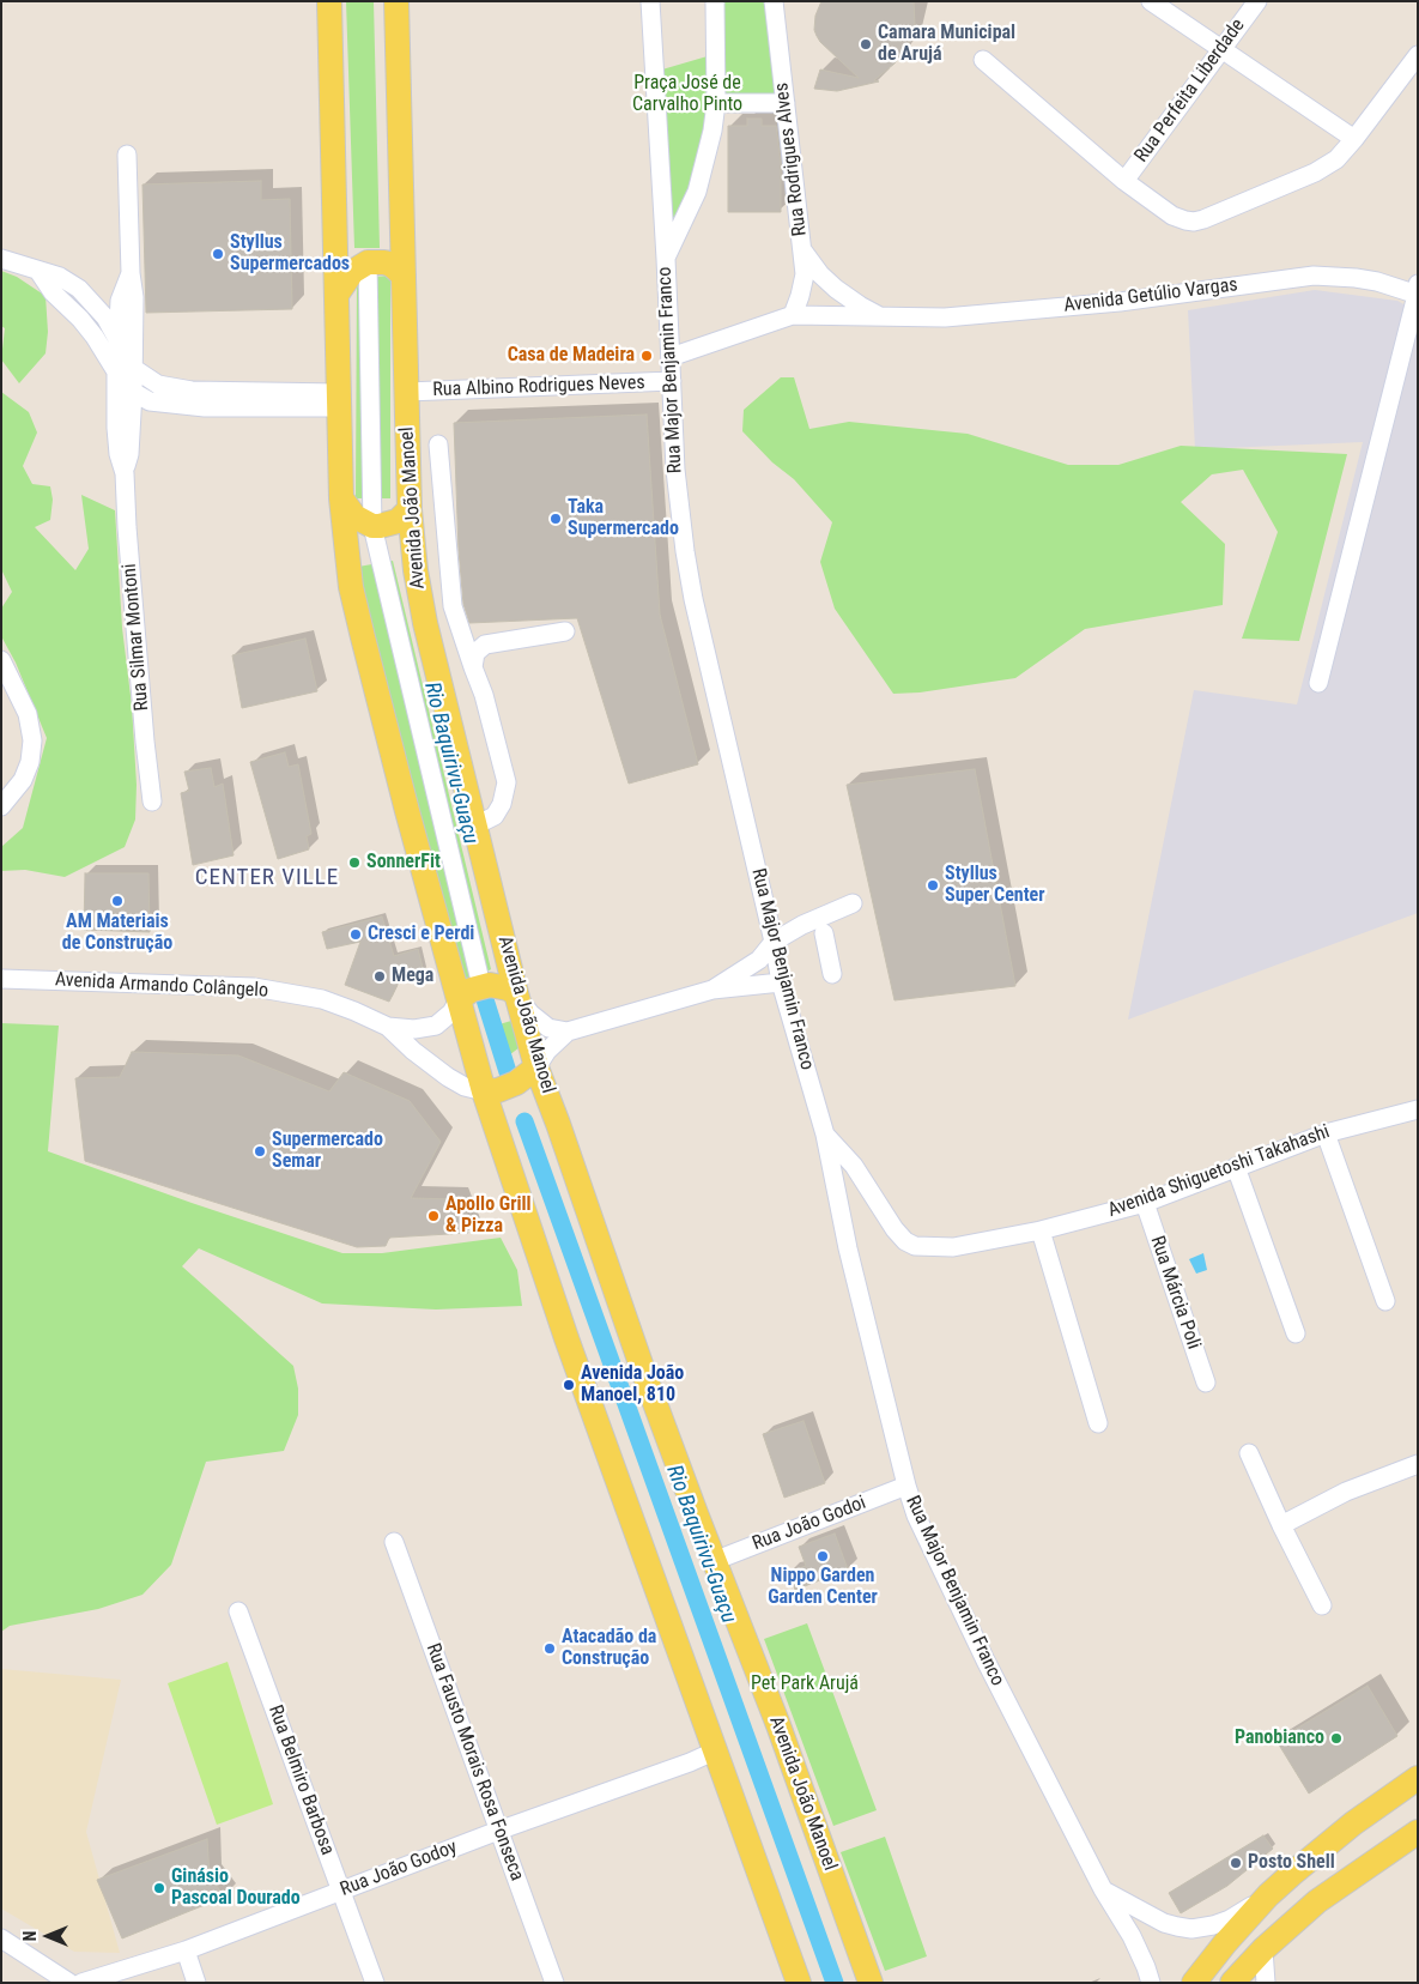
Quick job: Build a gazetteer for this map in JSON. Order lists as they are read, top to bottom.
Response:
{
  "streets": {
    "main road": ["Avenida João Manoel"],
    "street": [
      "Rua Perfeita Liberdade",
      "Rua Rodrigues Alves",
      "Avenida Getúlio Vargas",
      "Rua Major Benjamin Franco",
      "Rua Albino Rodrigues Neves",
      "Rua Silmar Montoni",
      "Avenida Armando Colângelo",
      "Avenida Shiguetoshi Takahashi",
      "Rua Márcia Poli",
      "Rua João Godoi",
      "Rua Fausto Morais Rosa Fonseca",
      "Rua Belmiro Barbosa",
      "Rua João Godoy"
    ]
  },
  "crossings": [
    ["Rua Rodrigues Alves", "Avenida Getúlio Vargas"],
    ["Avenida Getúlio Vargas", "Rua Major Benjamin Franco"],
    ["Rua Major Benjamin Franco", "Rua Albino Rodrigues Neves"],
    ["Rua Major Benjamin Franco", "Avenida Shiguetoshi Takahashi"],
    ["Rua Major Benjamin Franco", "Rua João Godoi"],
    ["Rua Albino Rodrigues Neves", "Avenida João Manoel"],
    ["Avenida João Manoel", "Rua João Godoi"],
    ["Avenida Shiguetoshi Takahashi", "Rua Márcia Poli"],
    ["Rua Fausto Morais Rosa Fonseca", "Rua João Godoy"],
    ["Rua Belmiro Barbosa", "Rua João Godoy"]
  ],
  "districts": ["CENTER VILLE"],
  "water": ["Rio Baquirivu-Guaçu"],
  "parks": ["Praça José de Carvalho Pinto", "Pet Park Arujá"],
  "places": [
    "Camara Municipal de Arujá",
    "Styllus Supermercados",
    "Casa de Madeira",
    "Taka Supermercado",
    "SonnerFit",
    "Styllus Super Center",
    "AM Materiais de Construção",
    "Cresci e Perdi",
    "Mega",
    "Supermercado Semar",
    "Apollo Grill & Pizza",
    "Avenida João Manoel, 810",
    "Nippo Garden Garden Center",
    "Atacadão da Construção",
    "Panobianco",
    "Posto Shell",
    "Ginásio Pascoal Dourado"
  ],
  "north": "left"
}
